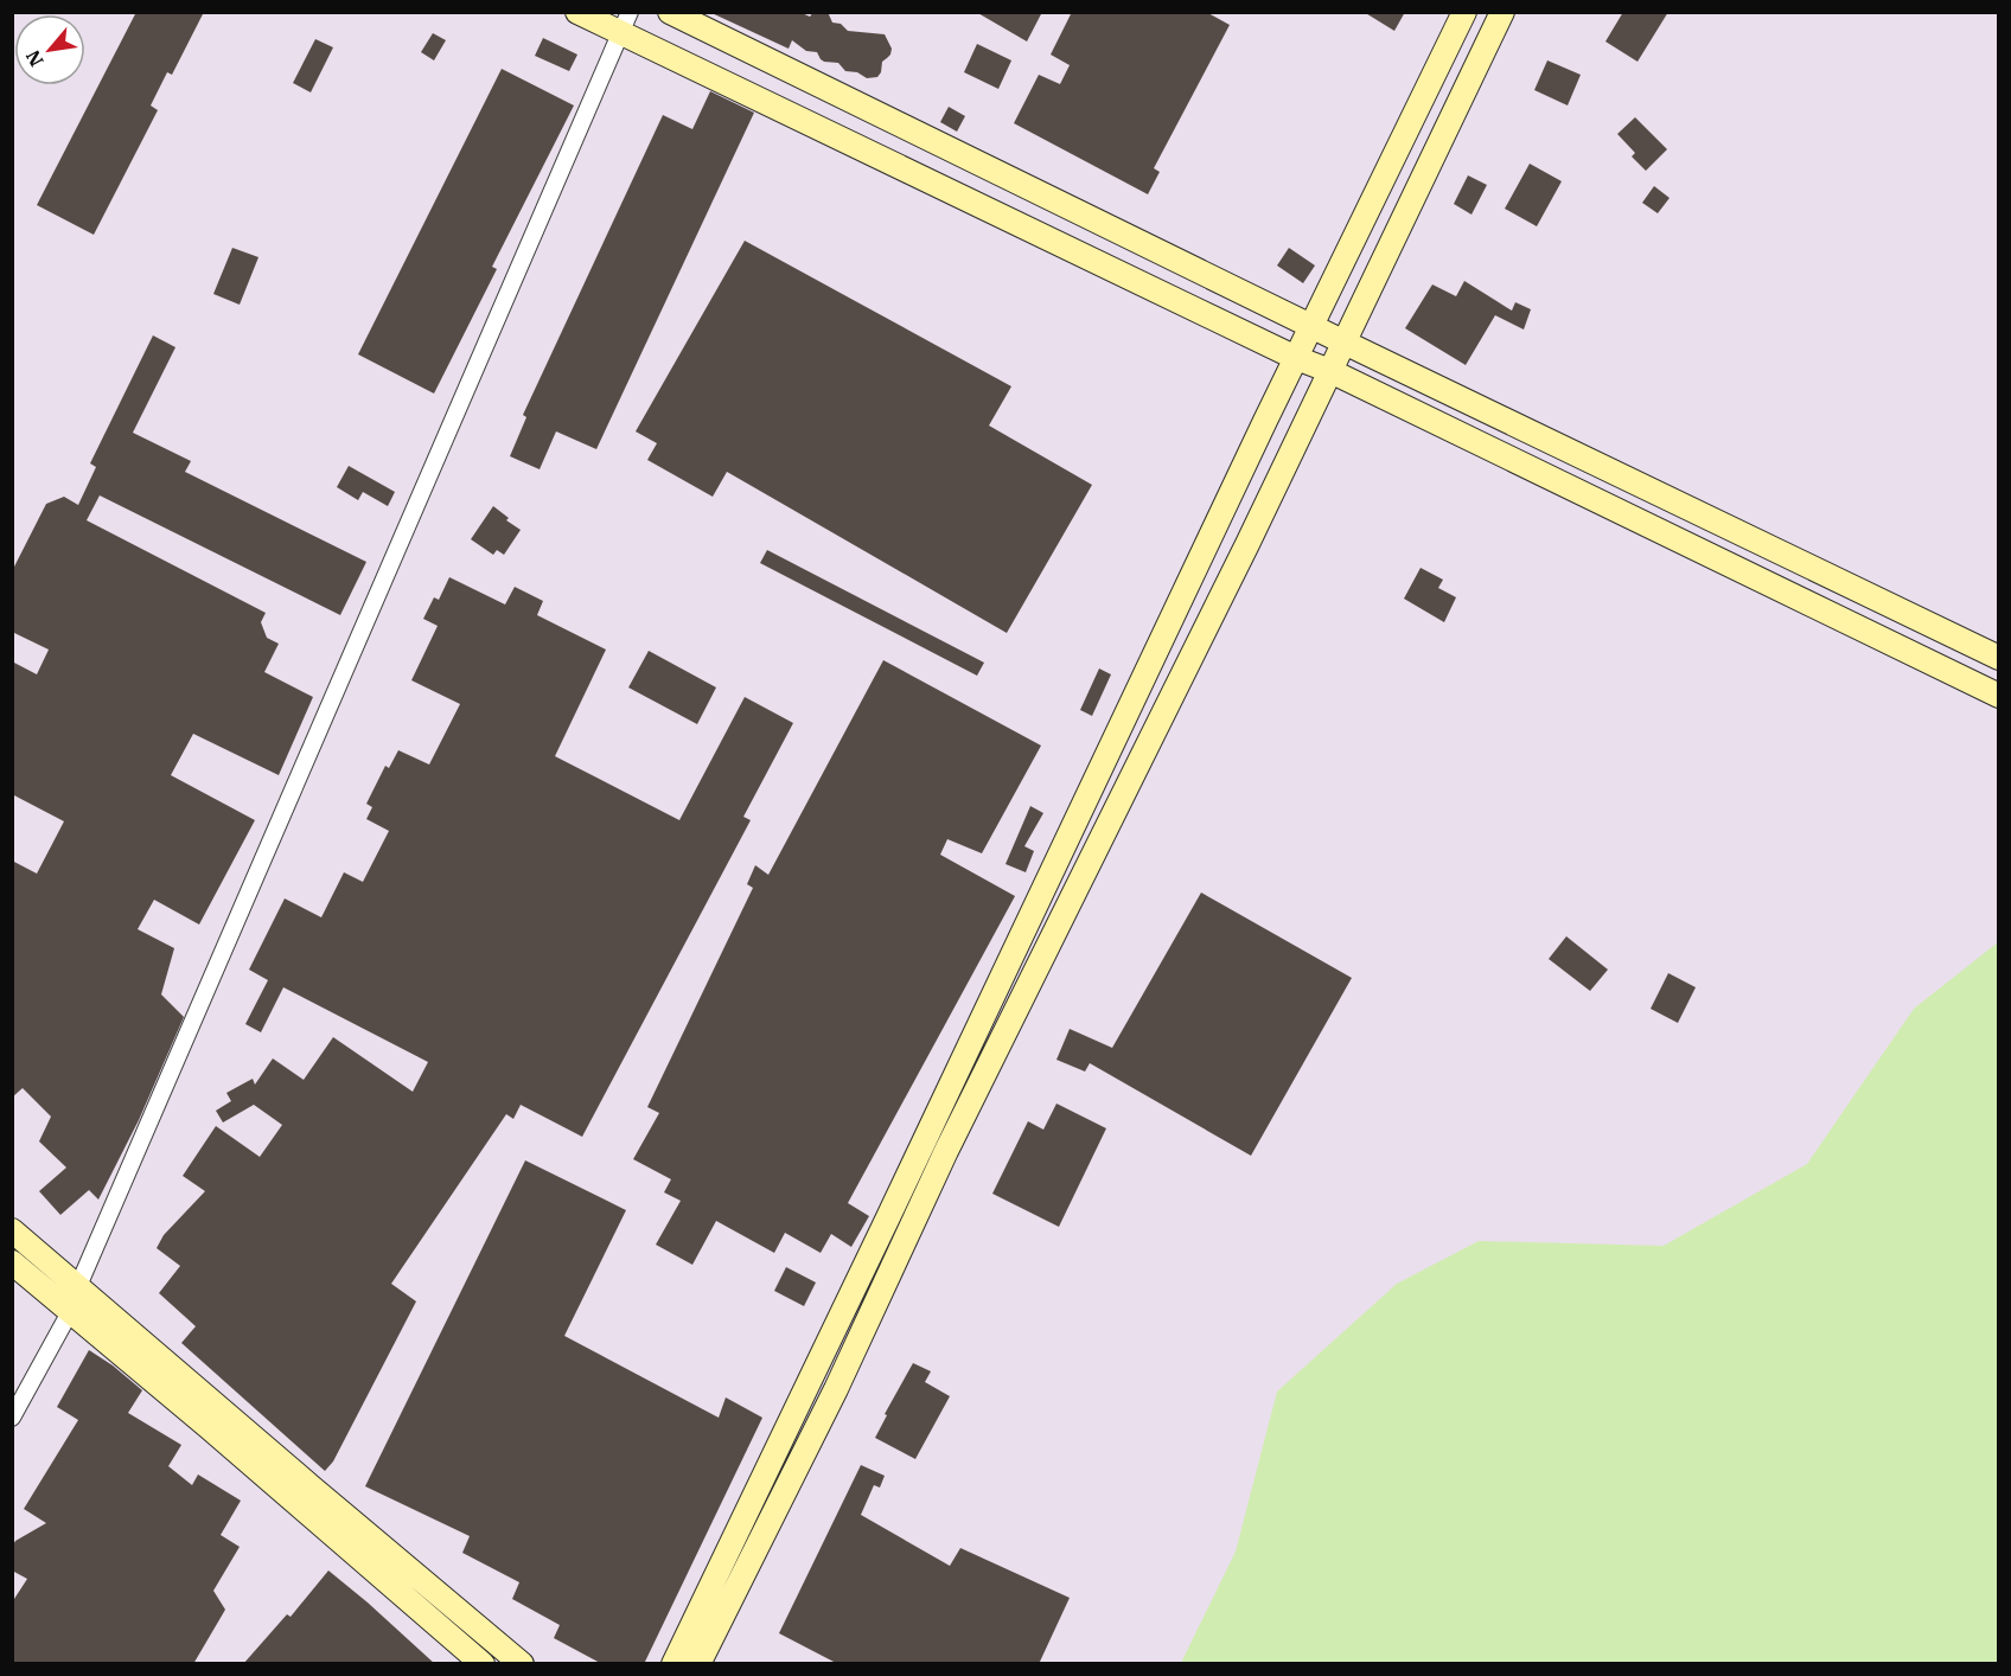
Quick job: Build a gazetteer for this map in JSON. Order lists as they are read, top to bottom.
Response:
{
  "north": "bottom left"
}
